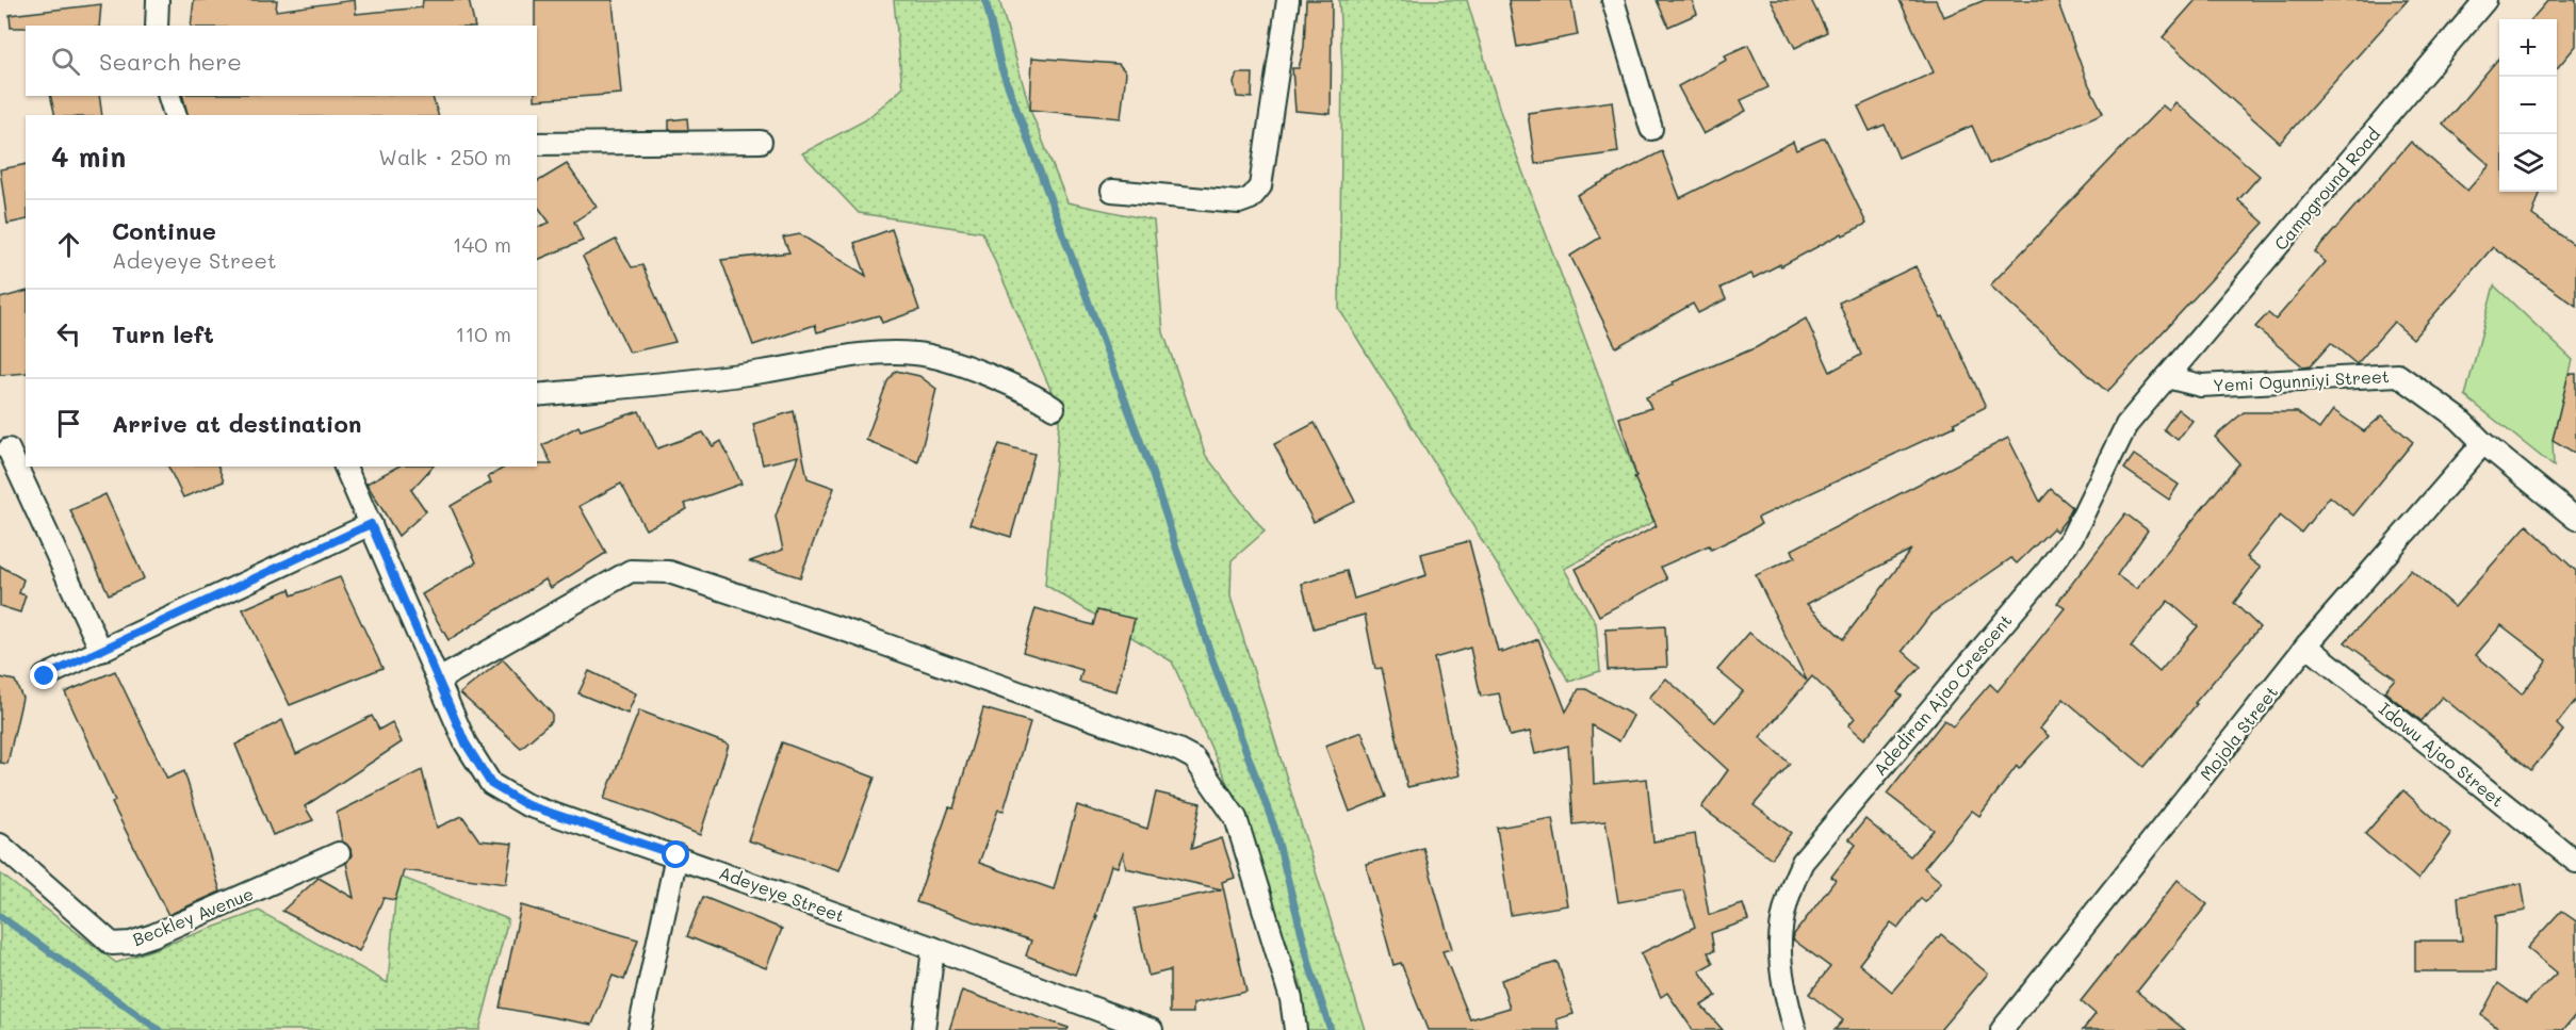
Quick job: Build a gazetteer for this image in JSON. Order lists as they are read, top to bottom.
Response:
{
  "streets": {
    "street": [
      "Campground Road",
      "Yemi Ogunniyi Street",
      "Adediran Ajao Crescent",
      "Mojola Street",
      "Idowu Ajao Street",
      "Adeyeye Street",
      "Beckley Avenue"
    ]
  },
  "crossings": [
    ["Campground Road", "Yemi Ogunniyi Street"],
    ["Campground Road", "Adediran Ajao Crescent"],
    ["Yemi Ogunniyi Street", "Adediran Ajao Crescent"],
    ["Yemi Ogunniyi Street", "Mojola Street"],
    ["Mojola Street", "Idowu Ajao Street"]
  ],
  "page": {
    "map_buttons": ["+", "−"],
    "search": "Search here",
    "heading": ["4 min", "Walk · 250 m"],
    "list": [
      ["Continue", "Adeyeye Street", "140 m"],
      ["Turn left", "110 m"],
      "Arrive at destination"
    ]
  }
}
